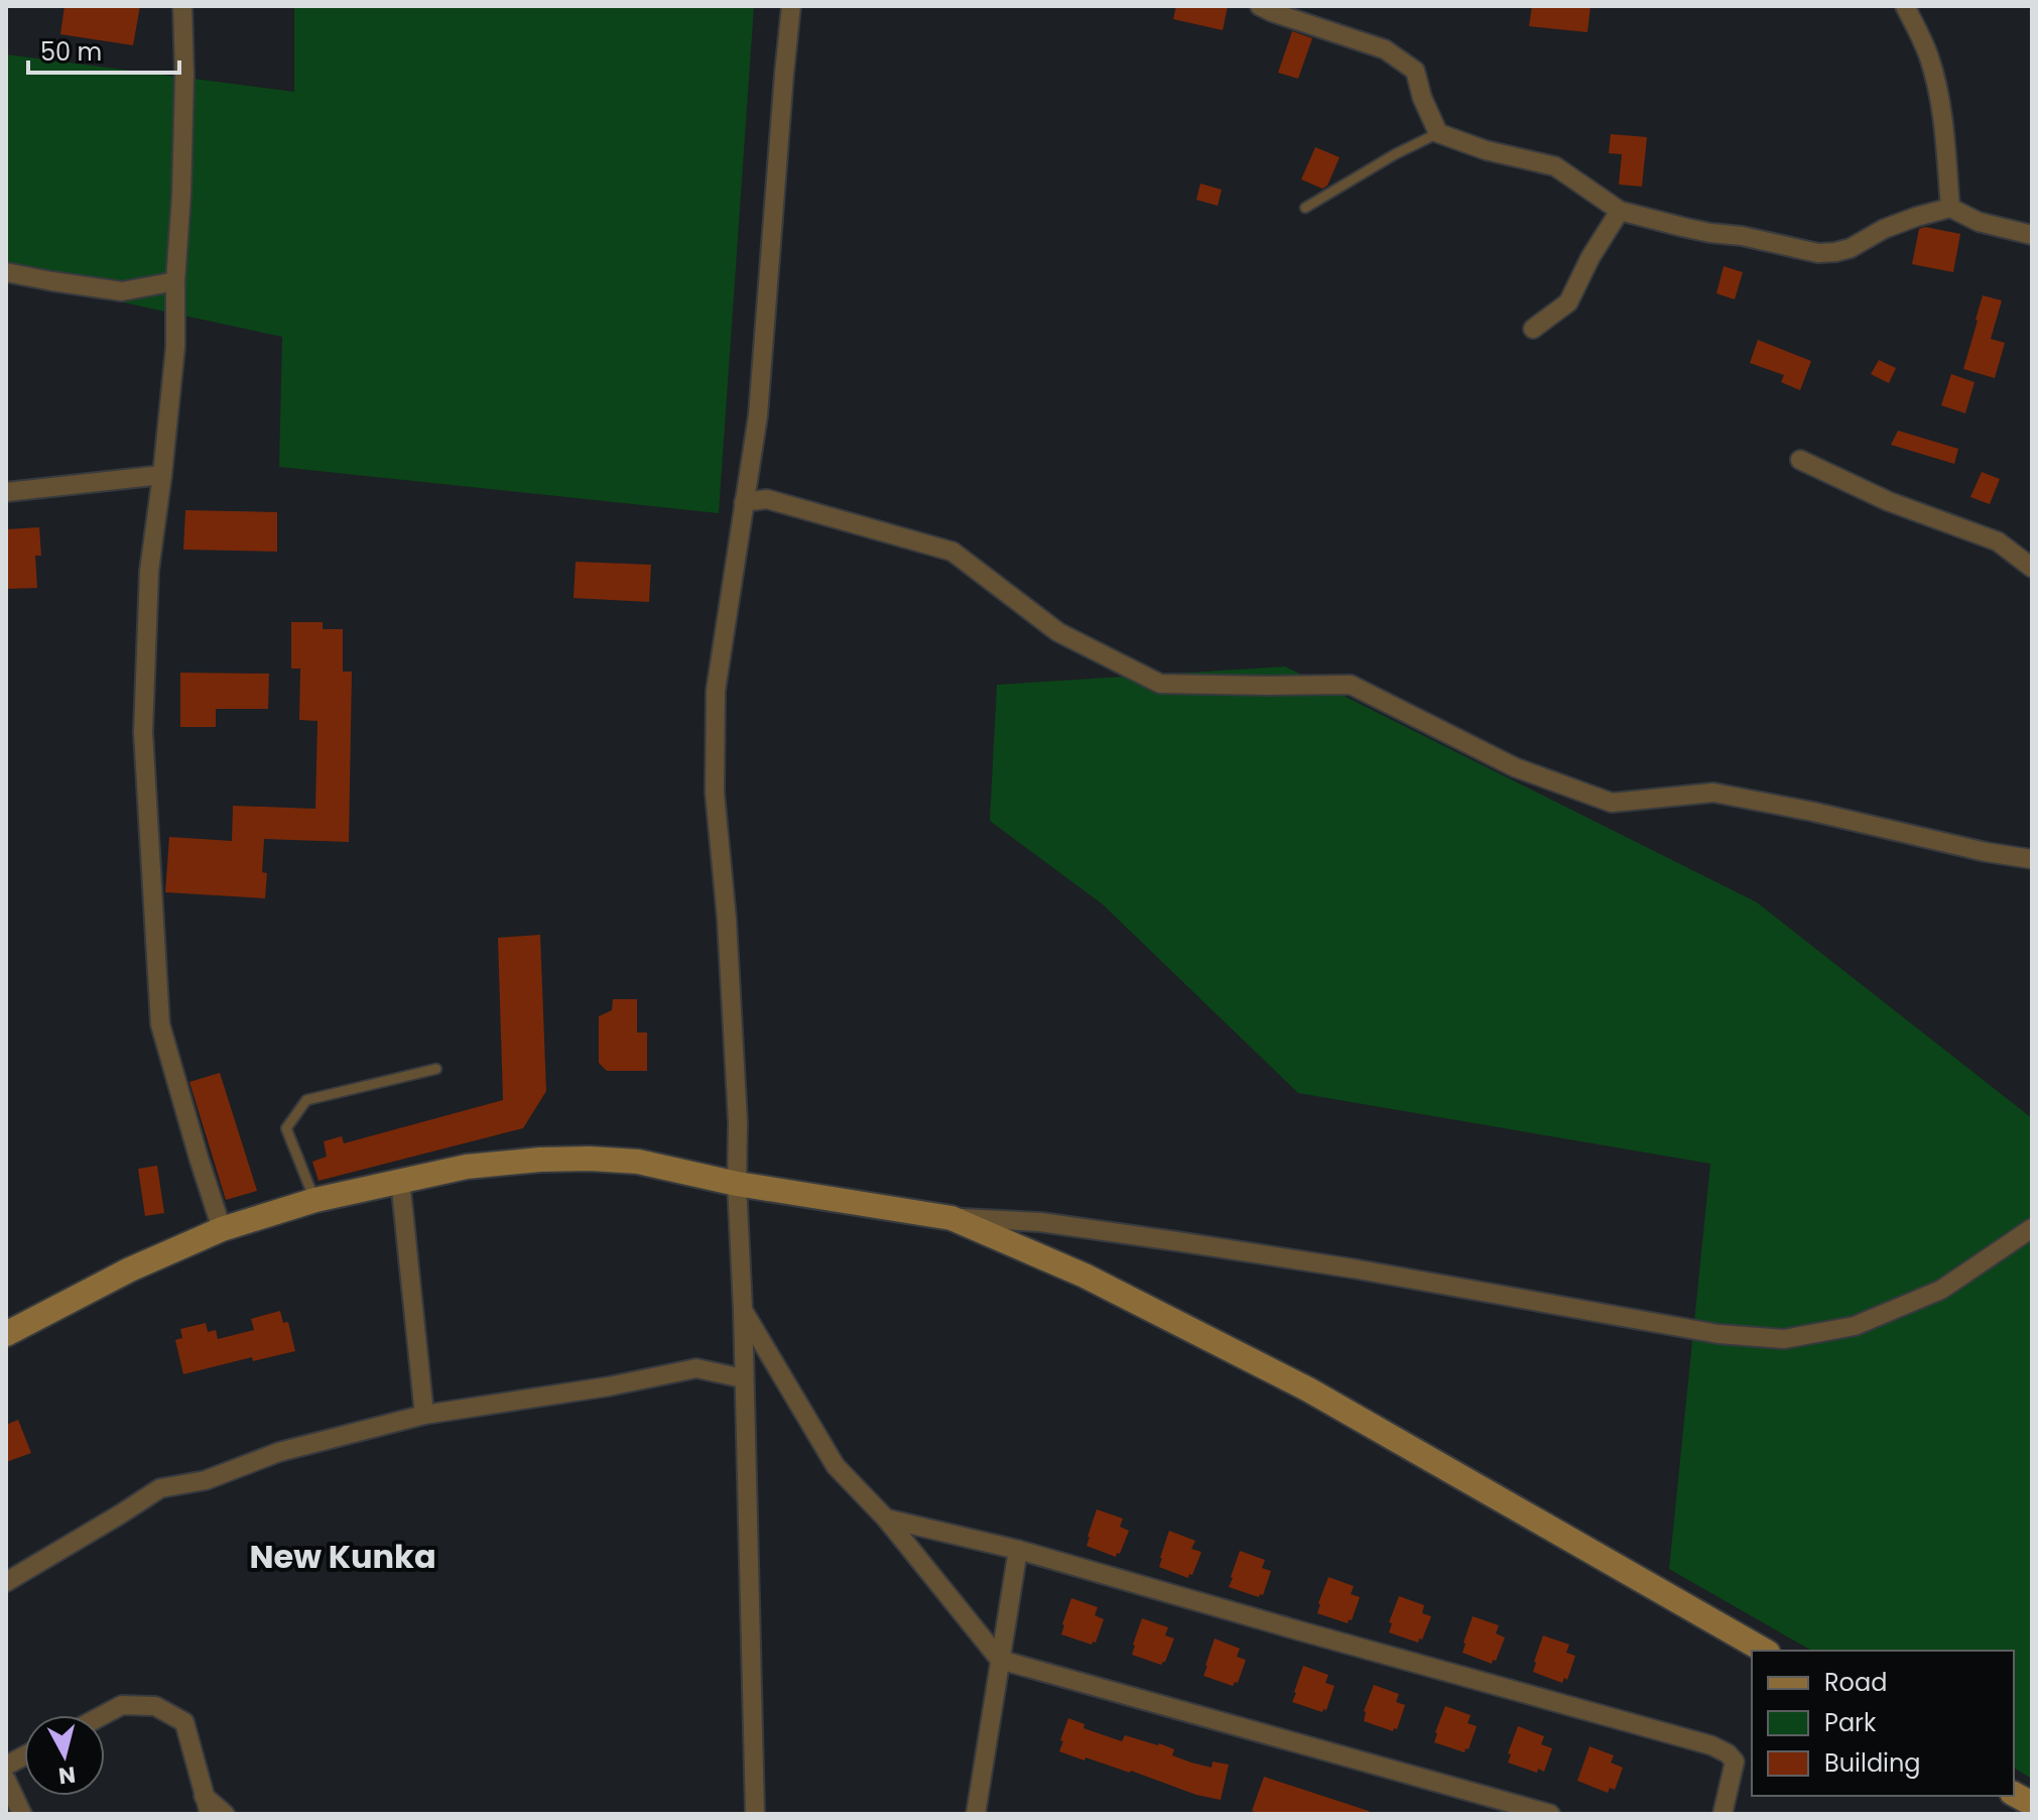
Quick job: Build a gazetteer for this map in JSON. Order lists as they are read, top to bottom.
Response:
{
  "districts": ["New Kunka"],
  "legend": ["Road", "Park", "Building"],
  "scale_bar": "50 m",
  "north": "bottom"
}
